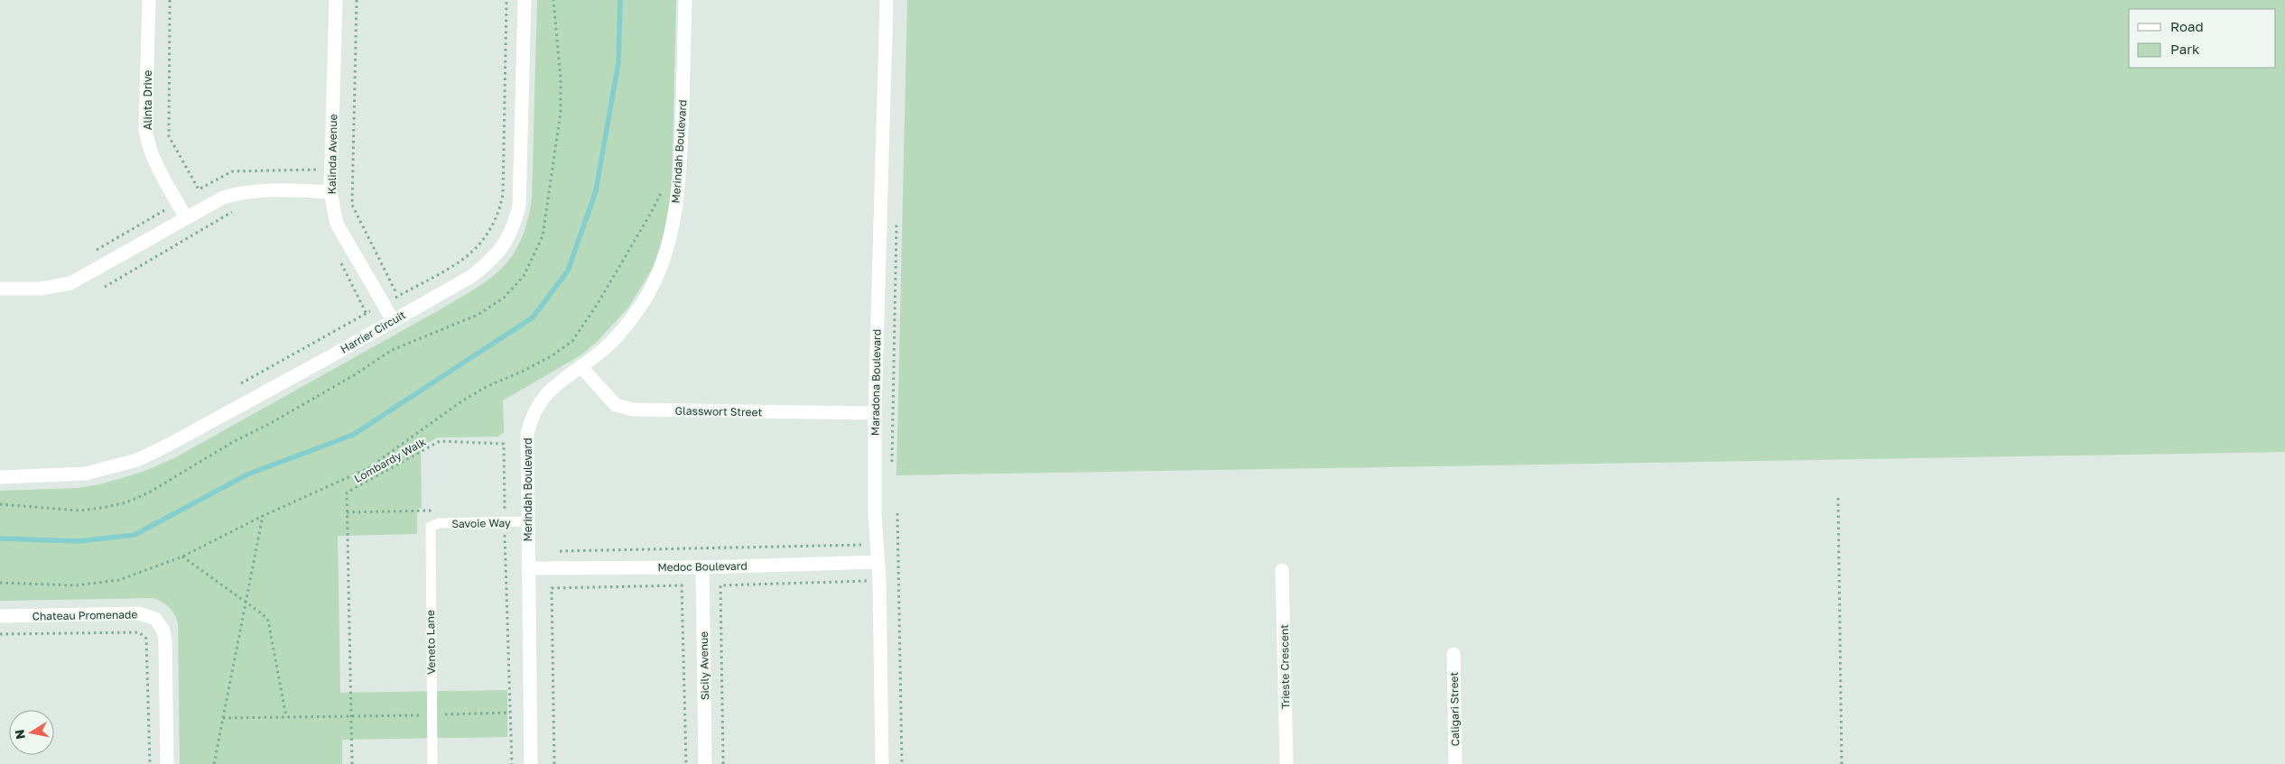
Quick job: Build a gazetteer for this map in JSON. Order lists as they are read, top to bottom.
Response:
{
  "streets": {
    "street": [
      "Alinta Drive",
      "Merindah Boulevard",
      "Kalinda Avenue",
      "Harrier Circuit",
      "Maradona Boulevard",
      "Glasswort Street",
      "Medoc Boulevard",
      "Chateau Promenade",
      "Sicily Avenue",
      "Trieste Crescent",
      "Caligari Street"
    ],
    "lane": ["Savoie Way", "Veneto Lane"],
    "path": ["Lombardy Walk"]
  },
  "crossings": [
    ["Merindah Boulevard", "Glasswort Street"],
    ["Merindah Boulevard", "Savoie Way"],
    ["Merindah Boulevard", "Medoc Boulevard"],
    ["Kalinda Avenue", "Harrier Circuit"],
    ["Maradona Boulevard", "Glasswort Street"],
    ["Maradona Boulevard", "Medoc Boulevard"],
    ["Lombardy Walk", "Savoie Way"],
    ["Savoie Way", "Veneto Lane"],
    ["Medoc Boulevard", "Sicily Avenue"]
  ],
  "legend": ["Road", "Park"],
  "north": "left"
}
